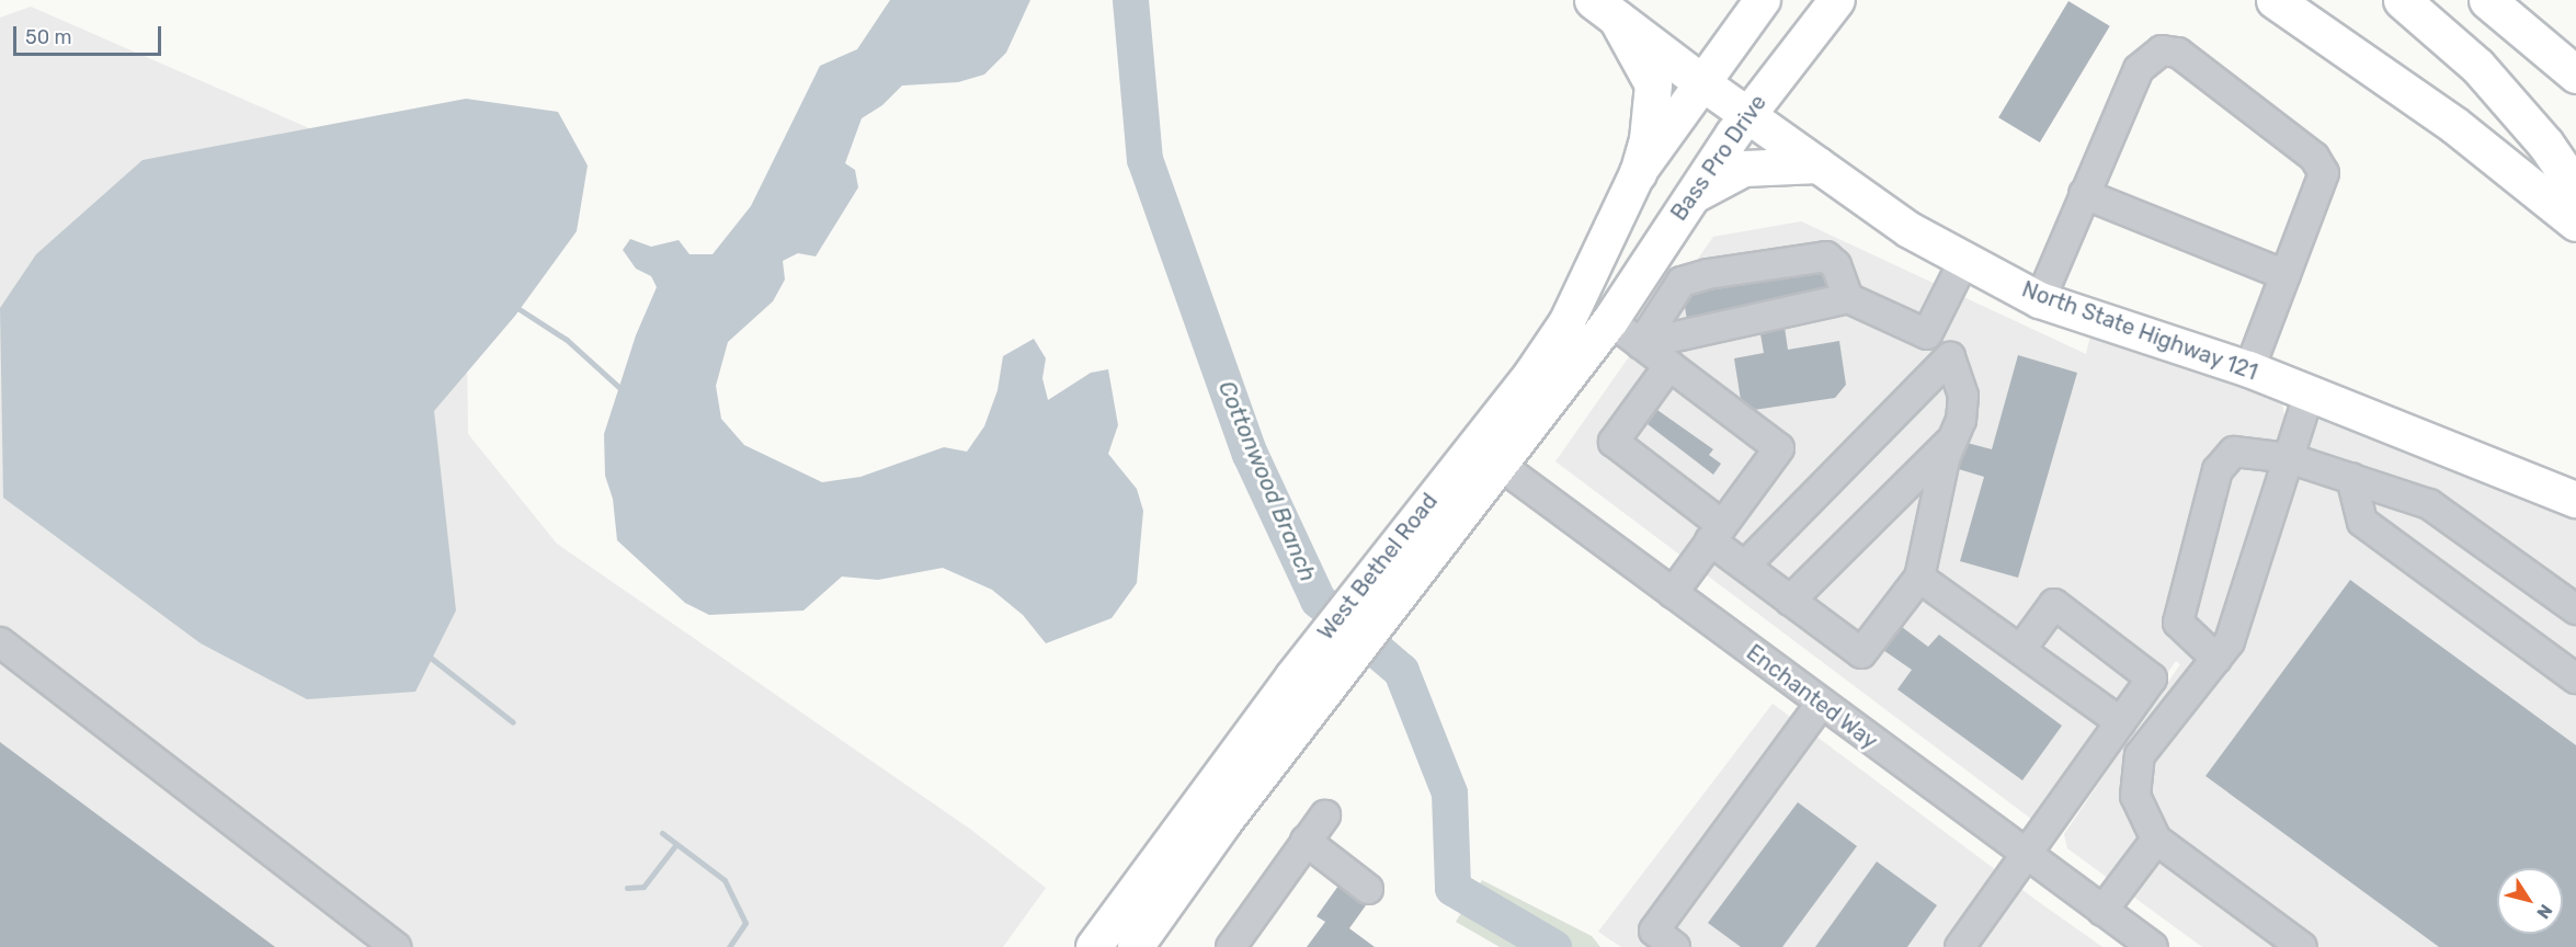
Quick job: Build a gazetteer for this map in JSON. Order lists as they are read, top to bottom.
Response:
{
  "streets": {
    "main road": ["Bass Pro Drive", "North State Highway 121", "West Bethel Road"],
    "street": ["Enchanted Way"]
  },
  "crossings": [
    ["Bass Pro Drive", "North State Highway 121"],
    ["Bass Pro Drive", "West Bethel Road"],
    ["West Bethel Road", "Enchanted Way"]
  ],
  "water": ["Cottonwood Branch"],
  "scale_bar": "50 m",
  "north": "bottom right"
}
